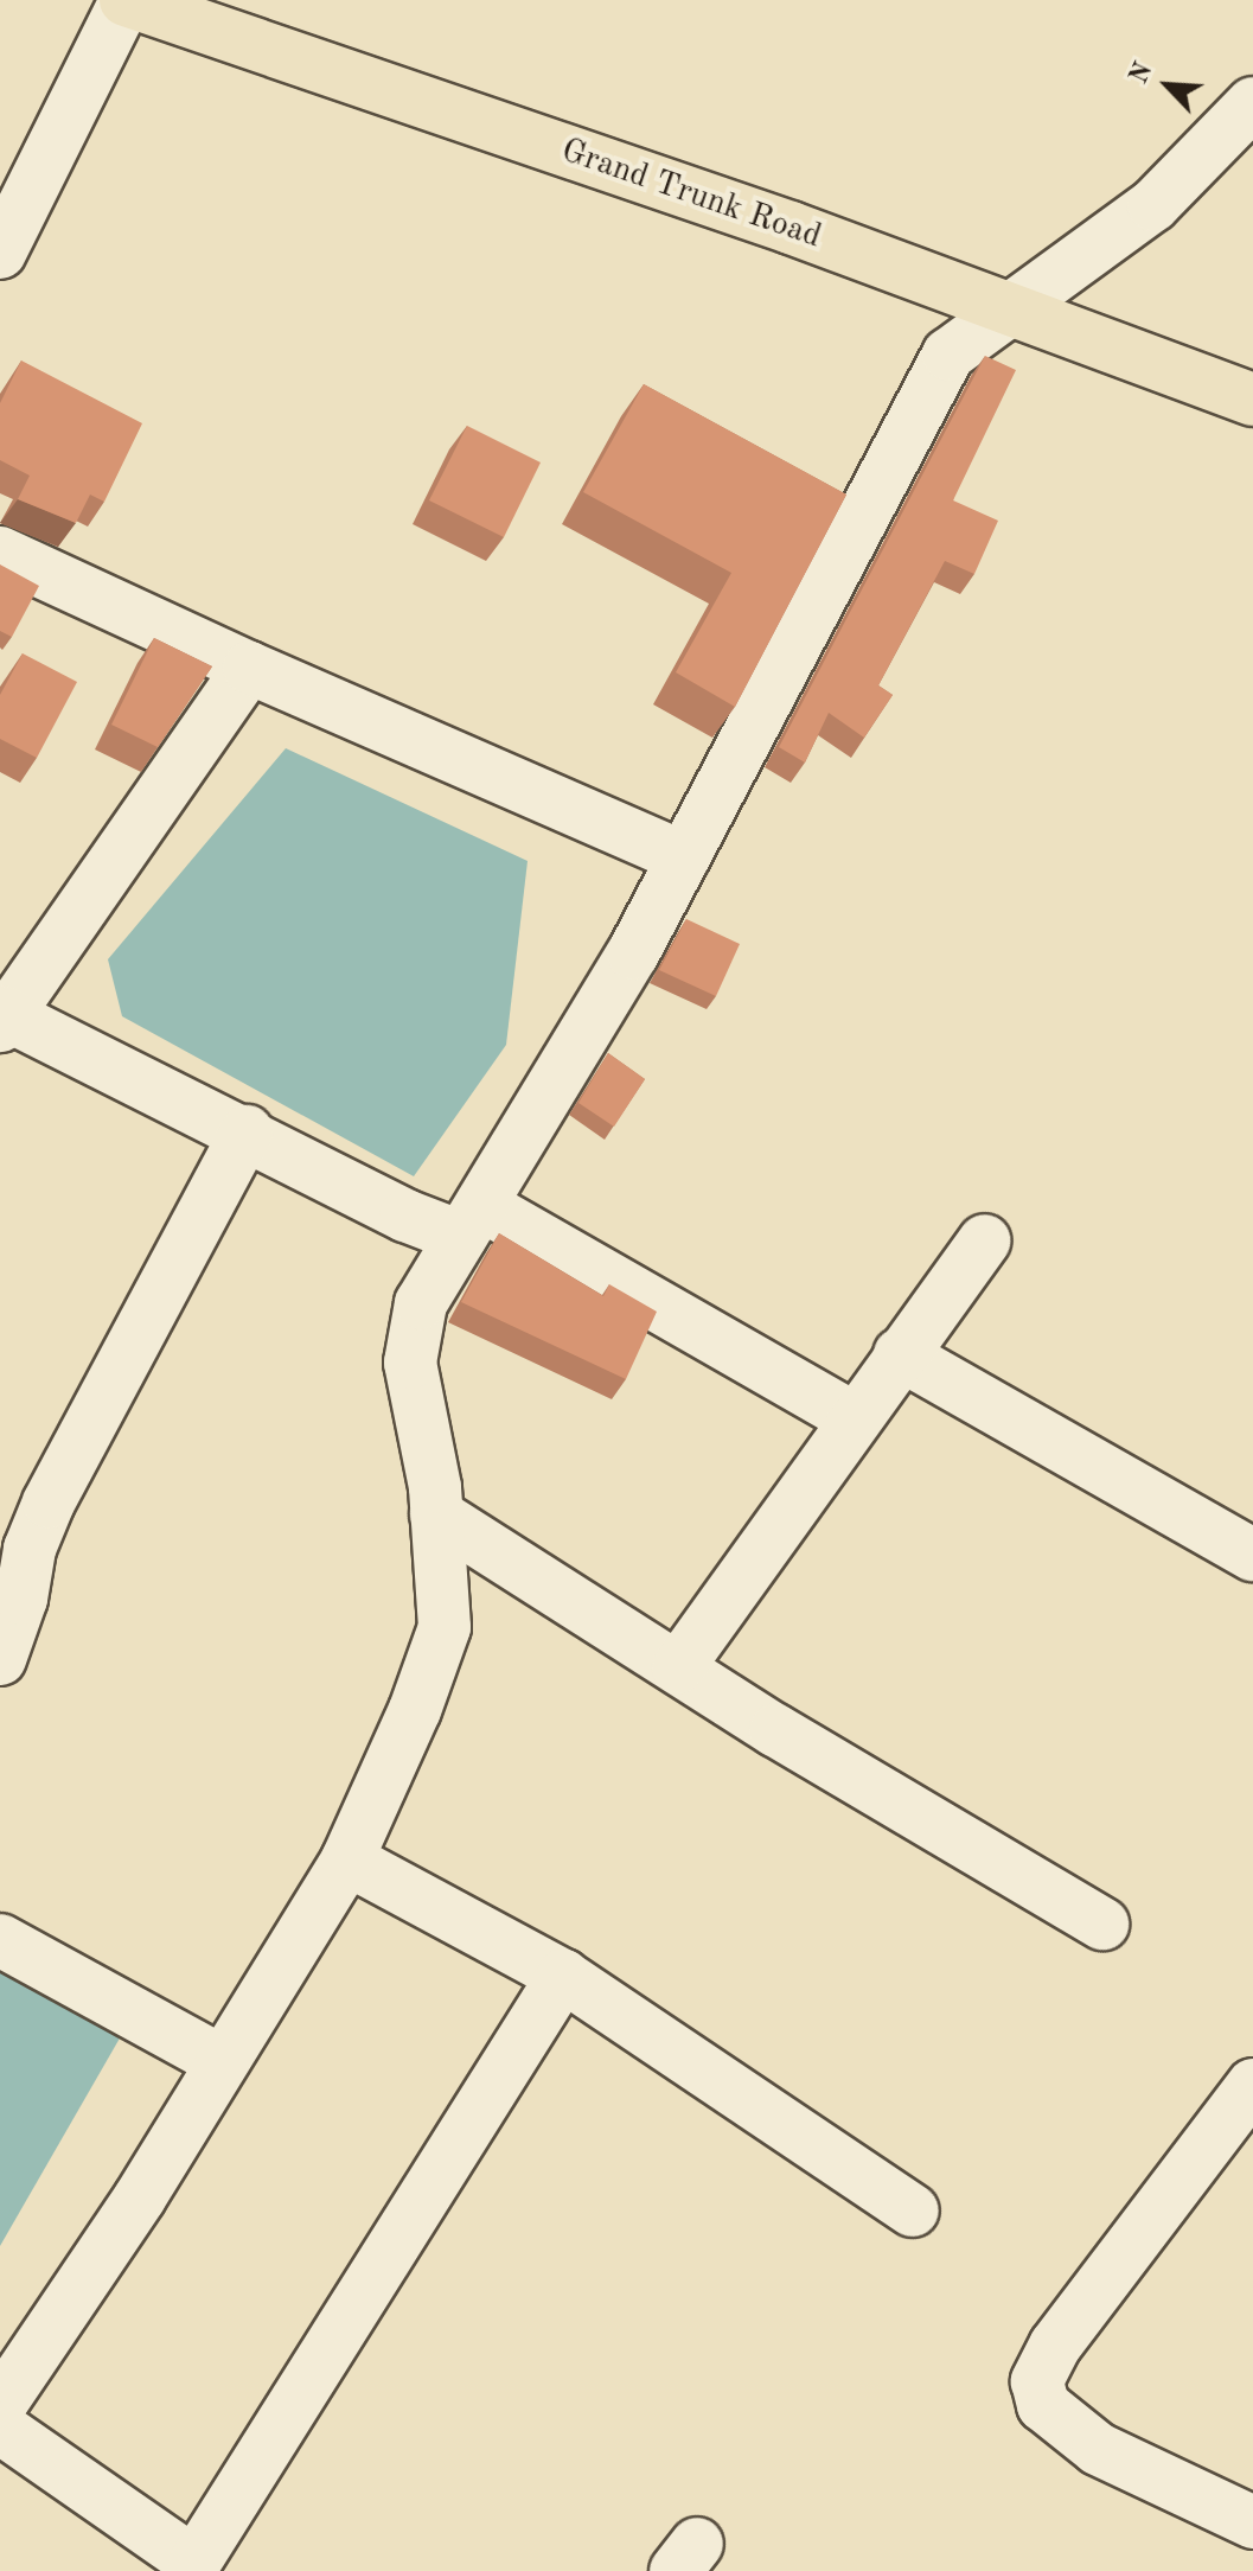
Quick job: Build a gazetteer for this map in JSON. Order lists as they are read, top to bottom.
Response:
{
  "streets": {
    "main road": ["Grand Trunk Road"]
  },
  "north": "top left"
}
